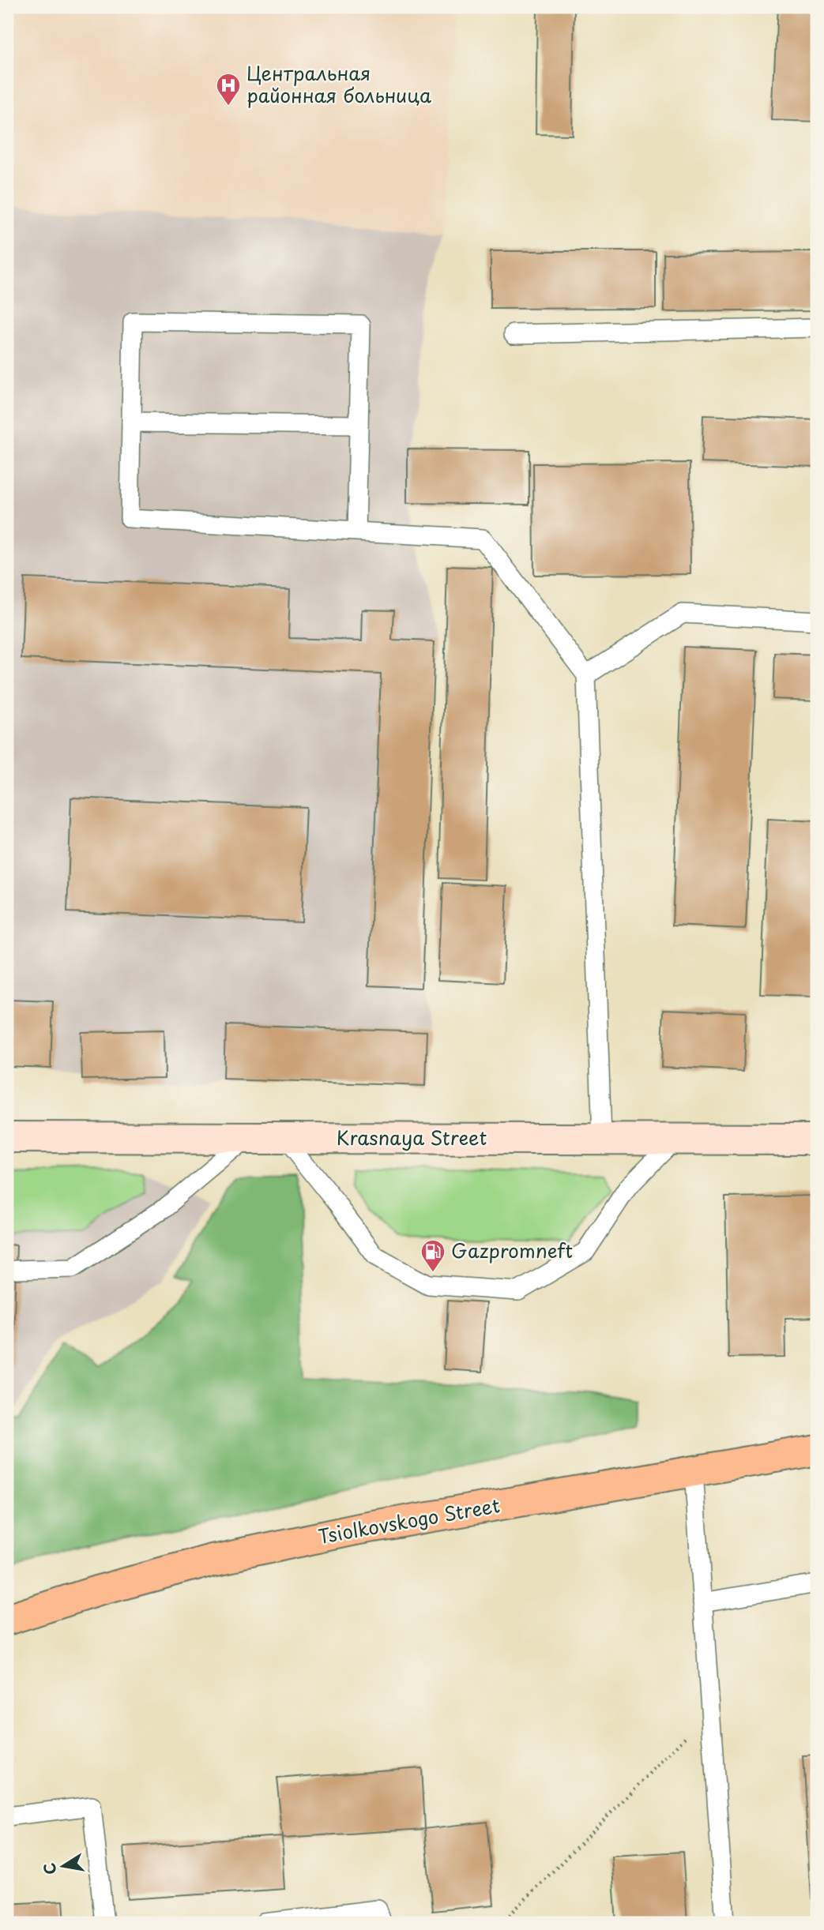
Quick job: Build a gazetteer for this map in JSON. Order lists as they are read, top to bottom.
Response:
{
  "streets": {
    "main road": ["Krasnaya Street", "Tsiolkovskogo Street"]
  },
  "places": {
    "hospital": ["Центральная районная больница"],
    "fuel station": ["Gazpromneft"]
  },
  "north": "left"
}
